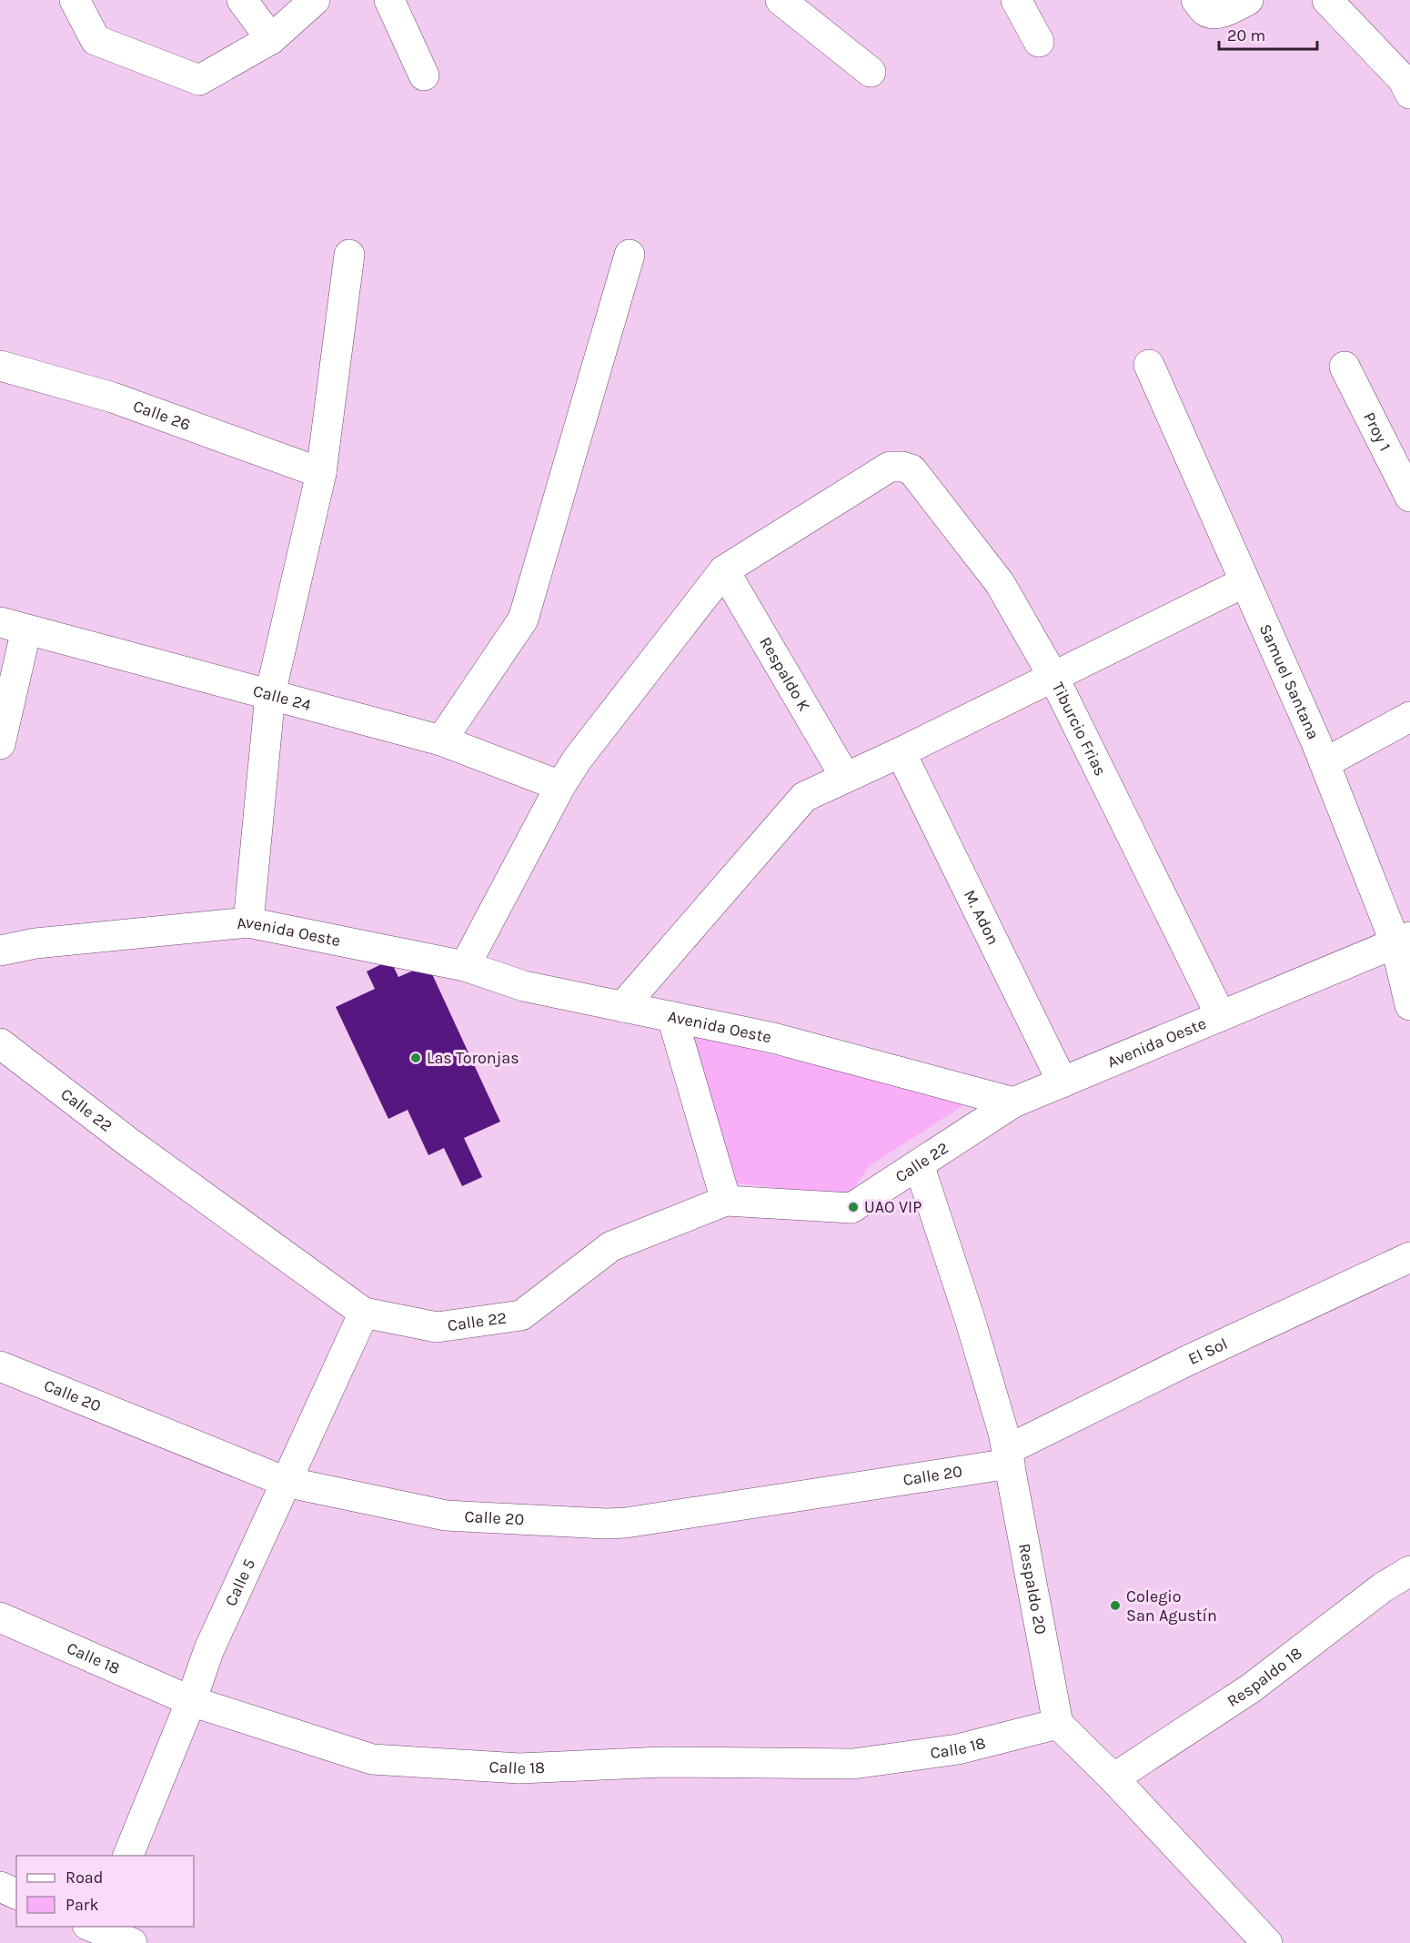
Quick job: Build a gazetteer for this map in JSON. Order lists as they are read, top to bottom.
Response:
{
  "streets": {
    "street": [
      "Calle 26",
      "Proy 1",
      "Respaldo K",
      "Samuel Santana",
      "Calle 24",
      "Tiburcio Frias",
      "M. Adon",
      "Avenida Oeste",
      "Calle 22",
      "El Sol",
      "Calle 20",
      "Calle 5",
      "Respaldo 20",
      "Calle 18",
      "Respaldo 18"
    ]
  },
  "crossings": [
    ["Respaldo K", "Tiburcio Frias"],
    ["Samuel Santana", "Avenida Oeste"],
    ["Tiburcio Frias", "Avenida Oeste"],
    ["M. Adon", "Avenida Oeste"],
    ["Avenida Oeste", "Calle 22"],
    ["Calle 22", "Calle 5"],
    ["Calle 22", "Respaldo 20"],
    ["El Sol", "Calle 20"],
    ["El Sol", "Respaldo 20"],
    ["Calle 20", "Calle 5"],
    ["Calle 20", "Respaldo 20"],
    ["Calle 5", "Calle 18"],
    ["Respaldo 20", "Calle 18"]
  ],
  "places": ["Las Toronjas", "UAO VIP", "Colegio San Agustín"],
  "legend": ["Road", "Park"],
  "scale_bar": "20 m"
}
